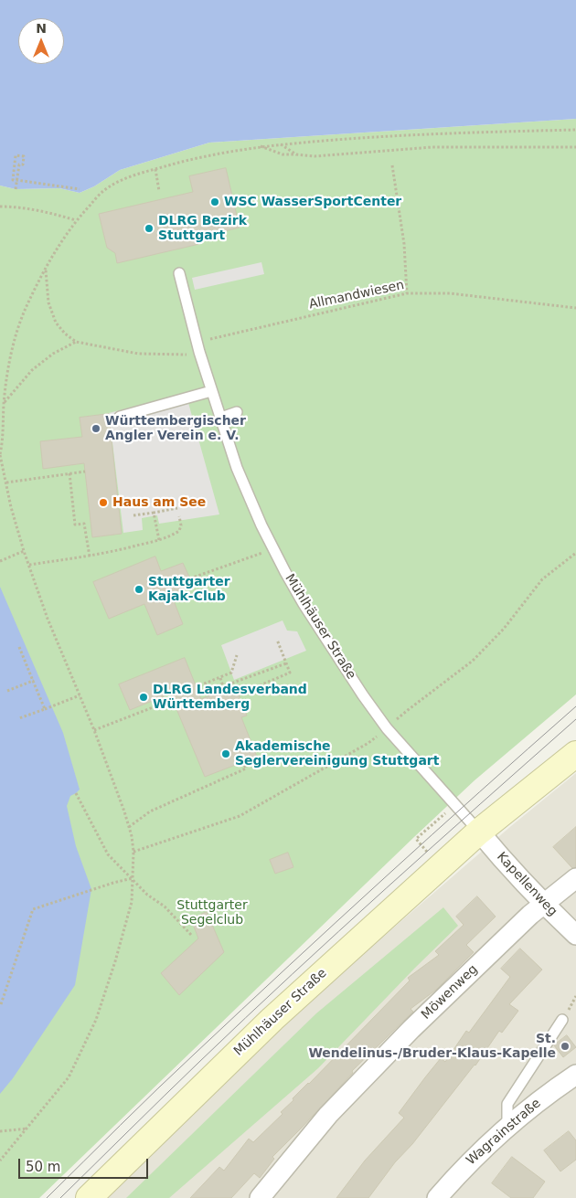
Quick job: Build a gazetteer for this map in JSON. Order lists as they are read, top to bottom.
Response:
{
  "streets": {
    "main road": ["Mühlhäuser Straße"],
    "street": ["Kapellenweg", "Möwenweg", "Wagrainstraße"],
    "path": ["Allmandwiesen"]
  },
  "crossings": [
    ["Allmandwiesen", "Mühlhäuser Straße"],
    ["Mühlhäuser Straße", "Kapellenweg"],
    ["Kapellenweg", "Möwenweg"]
  ],
  "parks": ["Stuttgarter Segelclub"],
  "places": [
    "WSC WasserSportCenter",
    "DLRG Bezirk Stuttgart",
    "Württembergischer Angler Verein e. V.",
    "Haus am See",
    "Stuttgarter Kajak-Club",
    "DLRG Landesverband Württemberg",
    "Akademische Seglervereinigung Stuttgart",
    "St. Wendelinus-/Bruder-Klaus-Kapelle"
  ],
  "scale_bar": "50 m",
  "north": "top"
}
